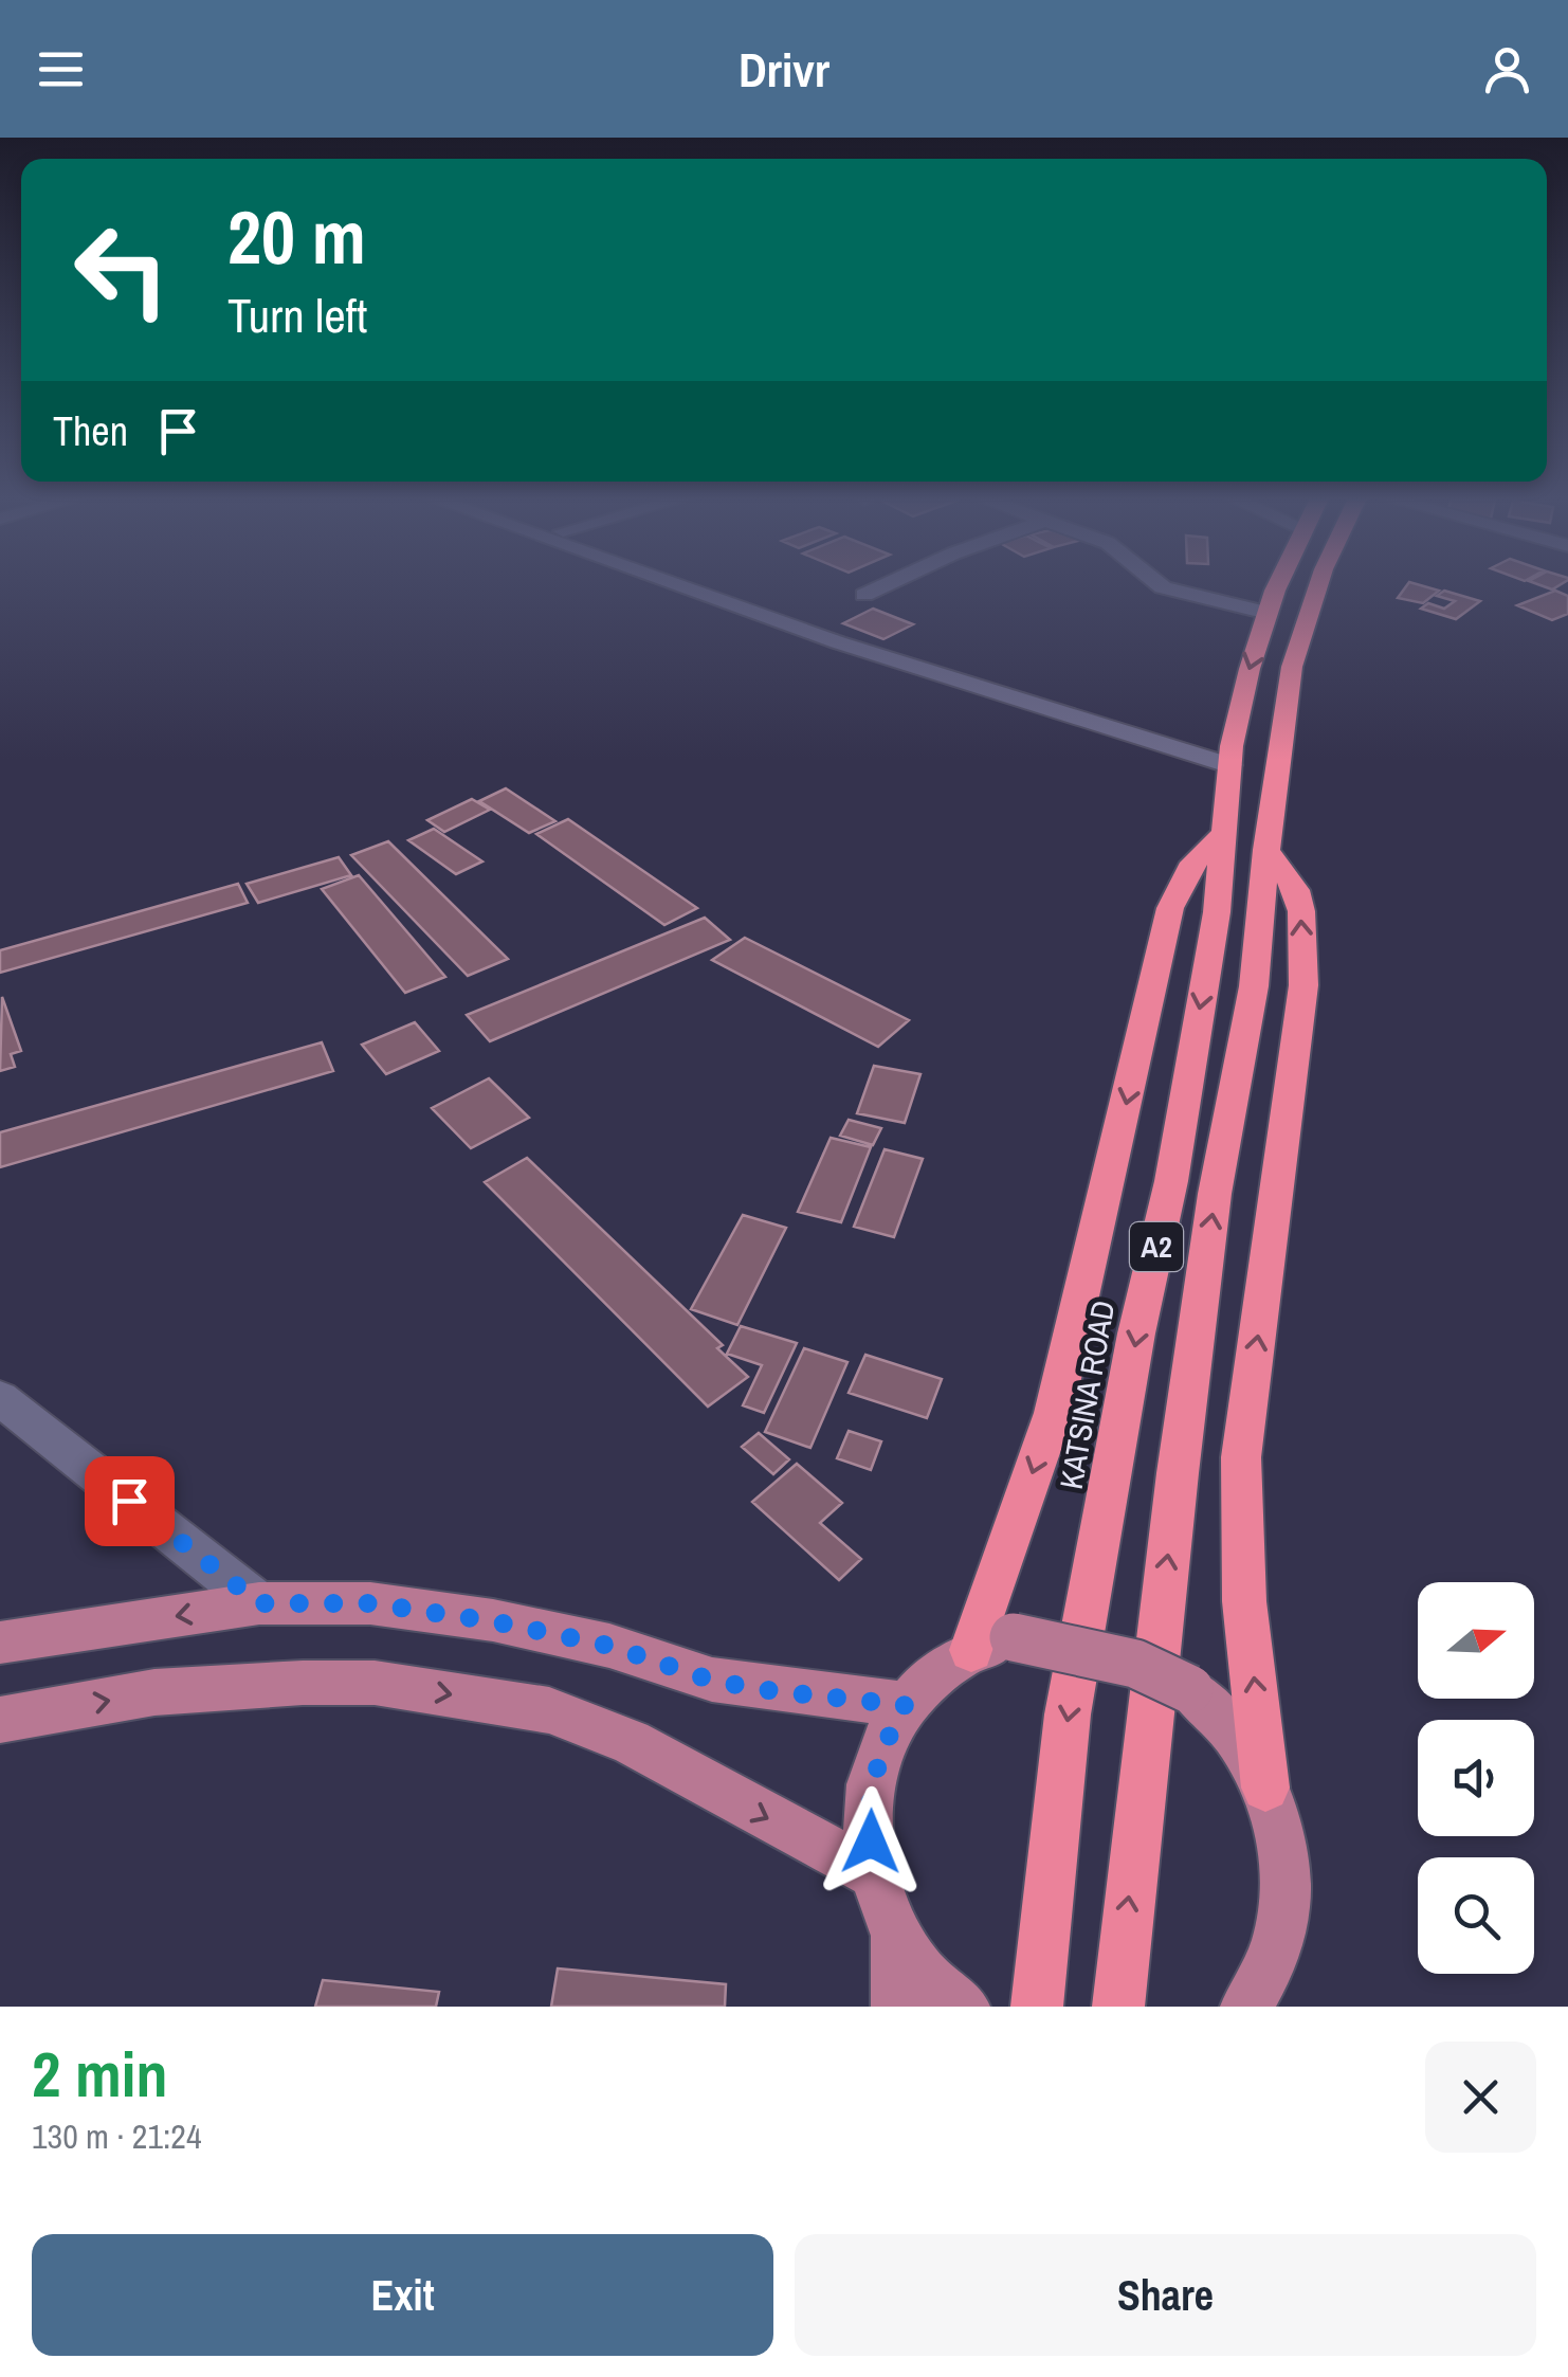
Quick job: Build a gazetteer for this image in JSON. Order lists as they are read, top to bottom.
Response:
{
  "streets": {
    "highway": ["A2", "KATSINA ROAD"]
  },
  "north": "right",
  "page": {
    "header": "Drivr",
    "turn": ["20 m", "Turn left"],
    "then": "Then",
    "heading": ["2 min", "130 m · 21:24"],
    "buttons": ["Exit", "Share"]
  }
}
